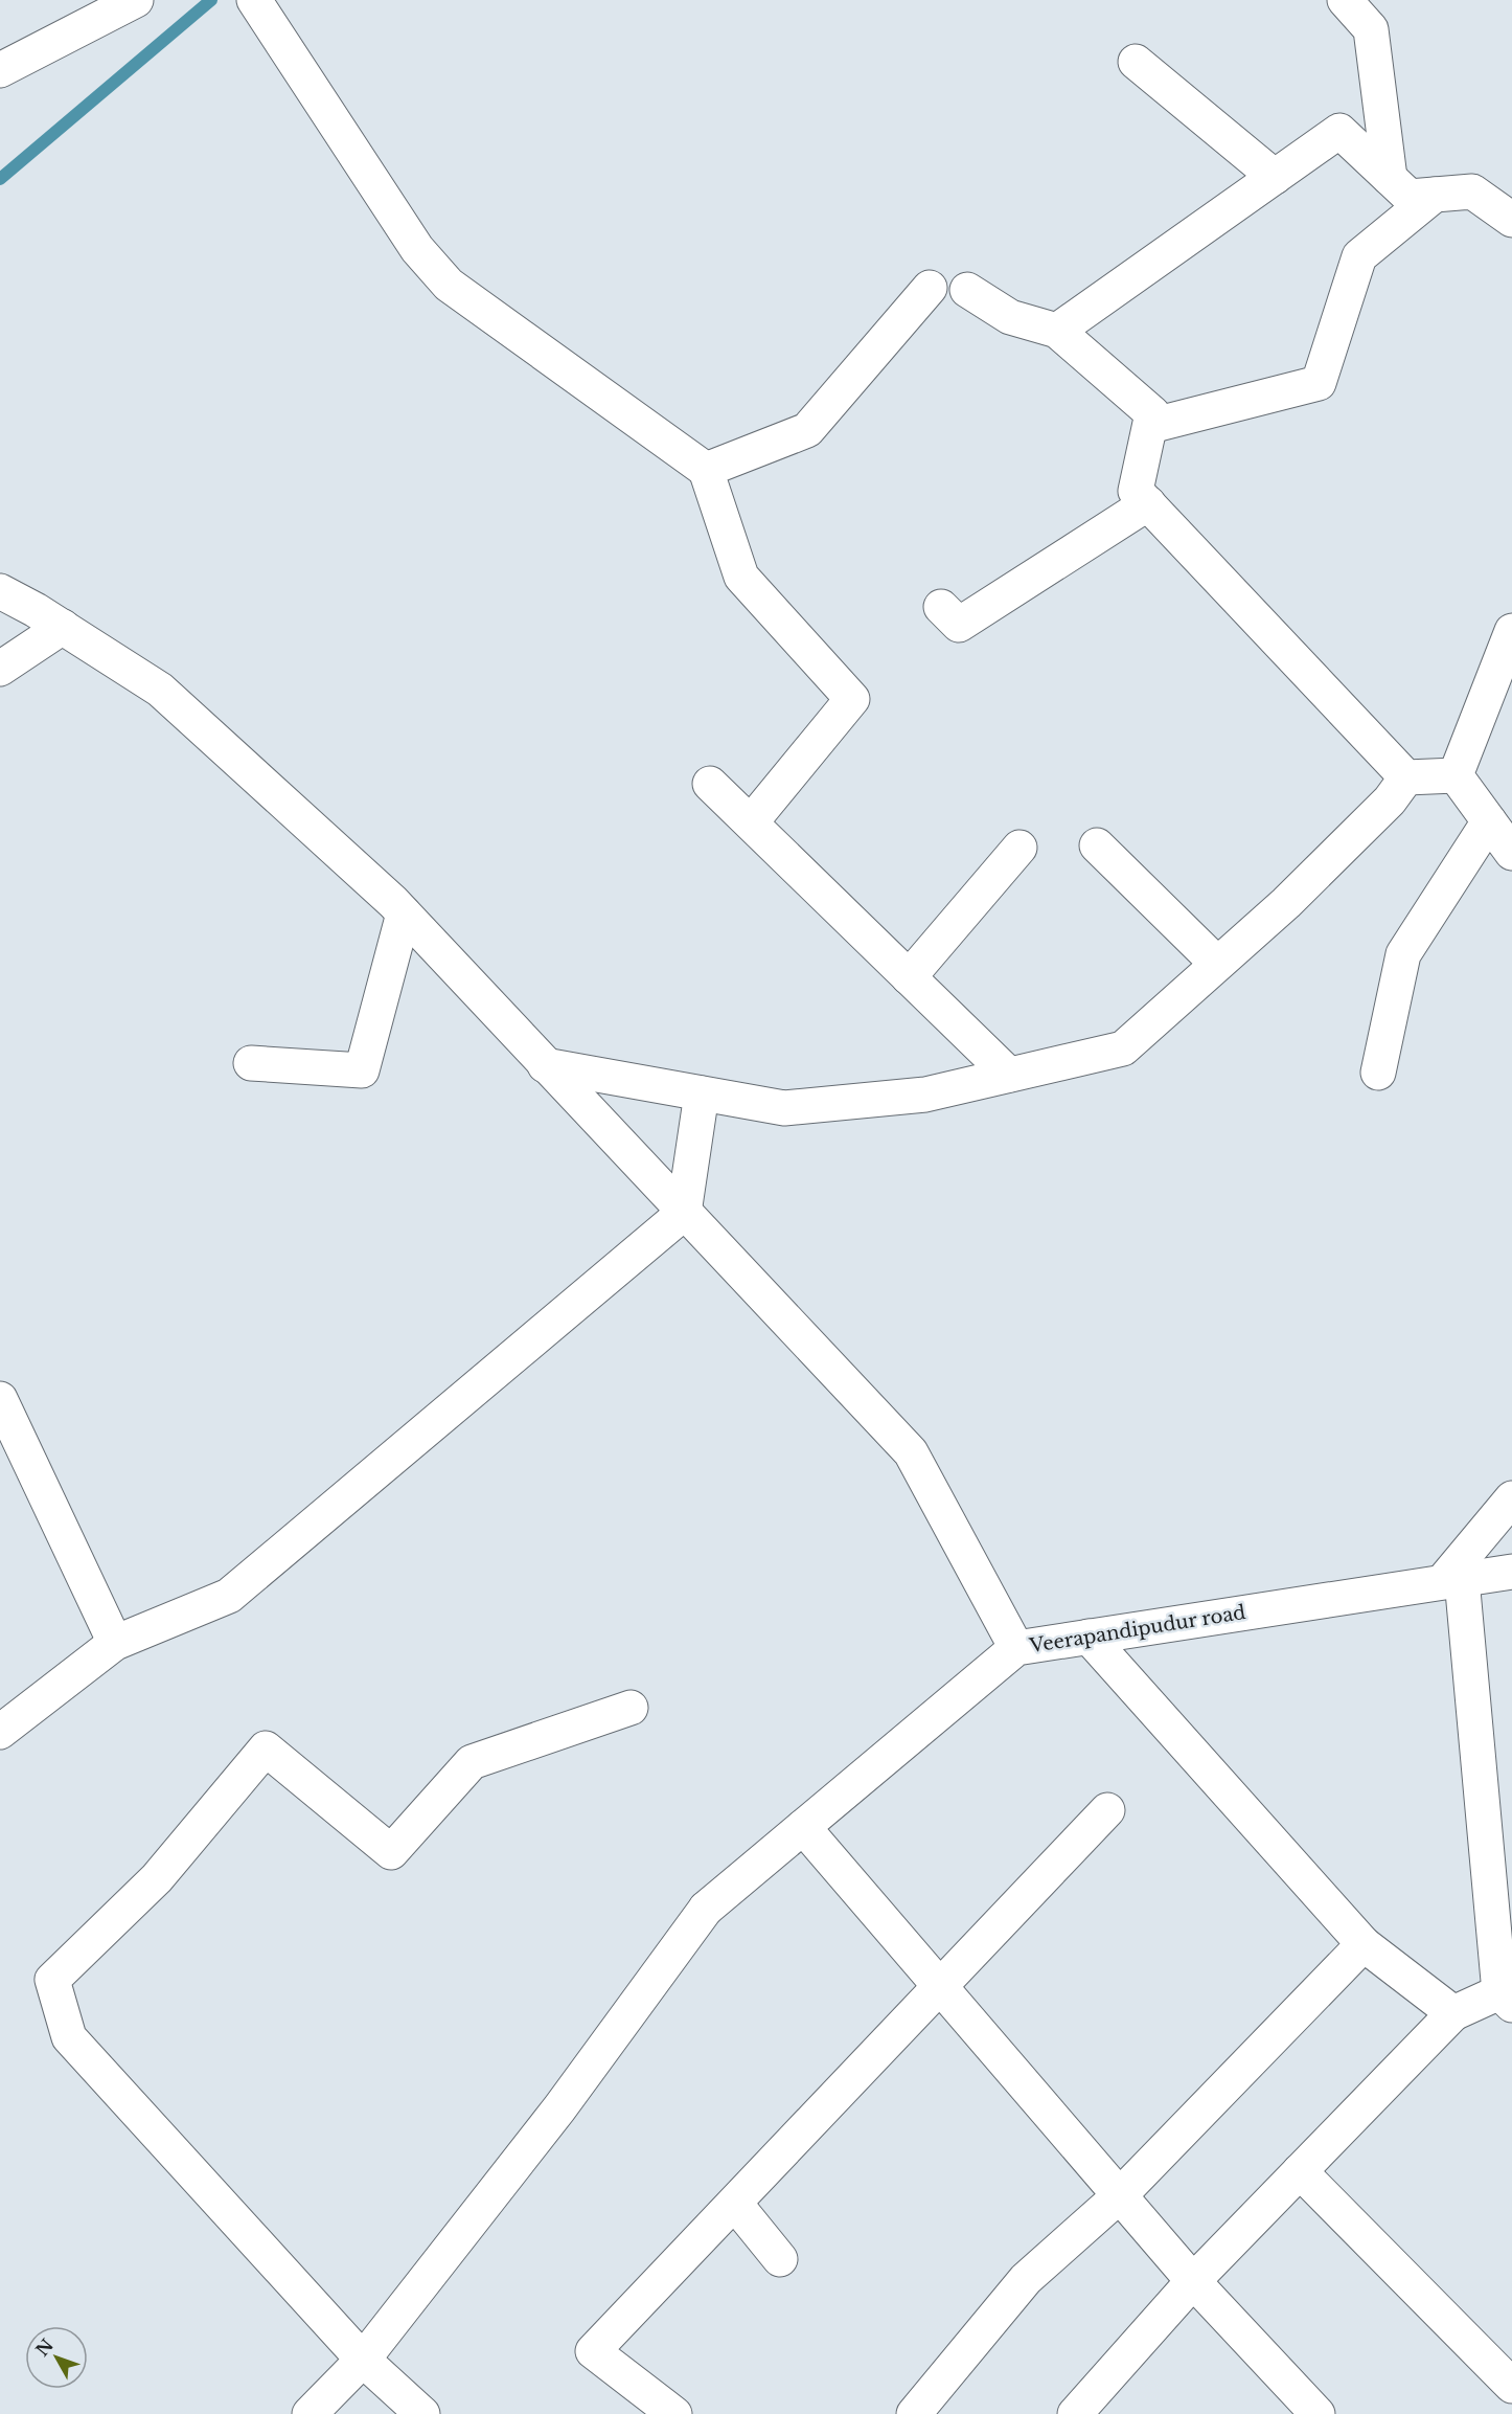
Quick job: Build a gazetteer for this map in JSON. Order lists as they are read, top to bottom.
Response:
{
  "streets": {
    "street": ["Veerapandipudur road"]
  },
  "north": "top left"
}
